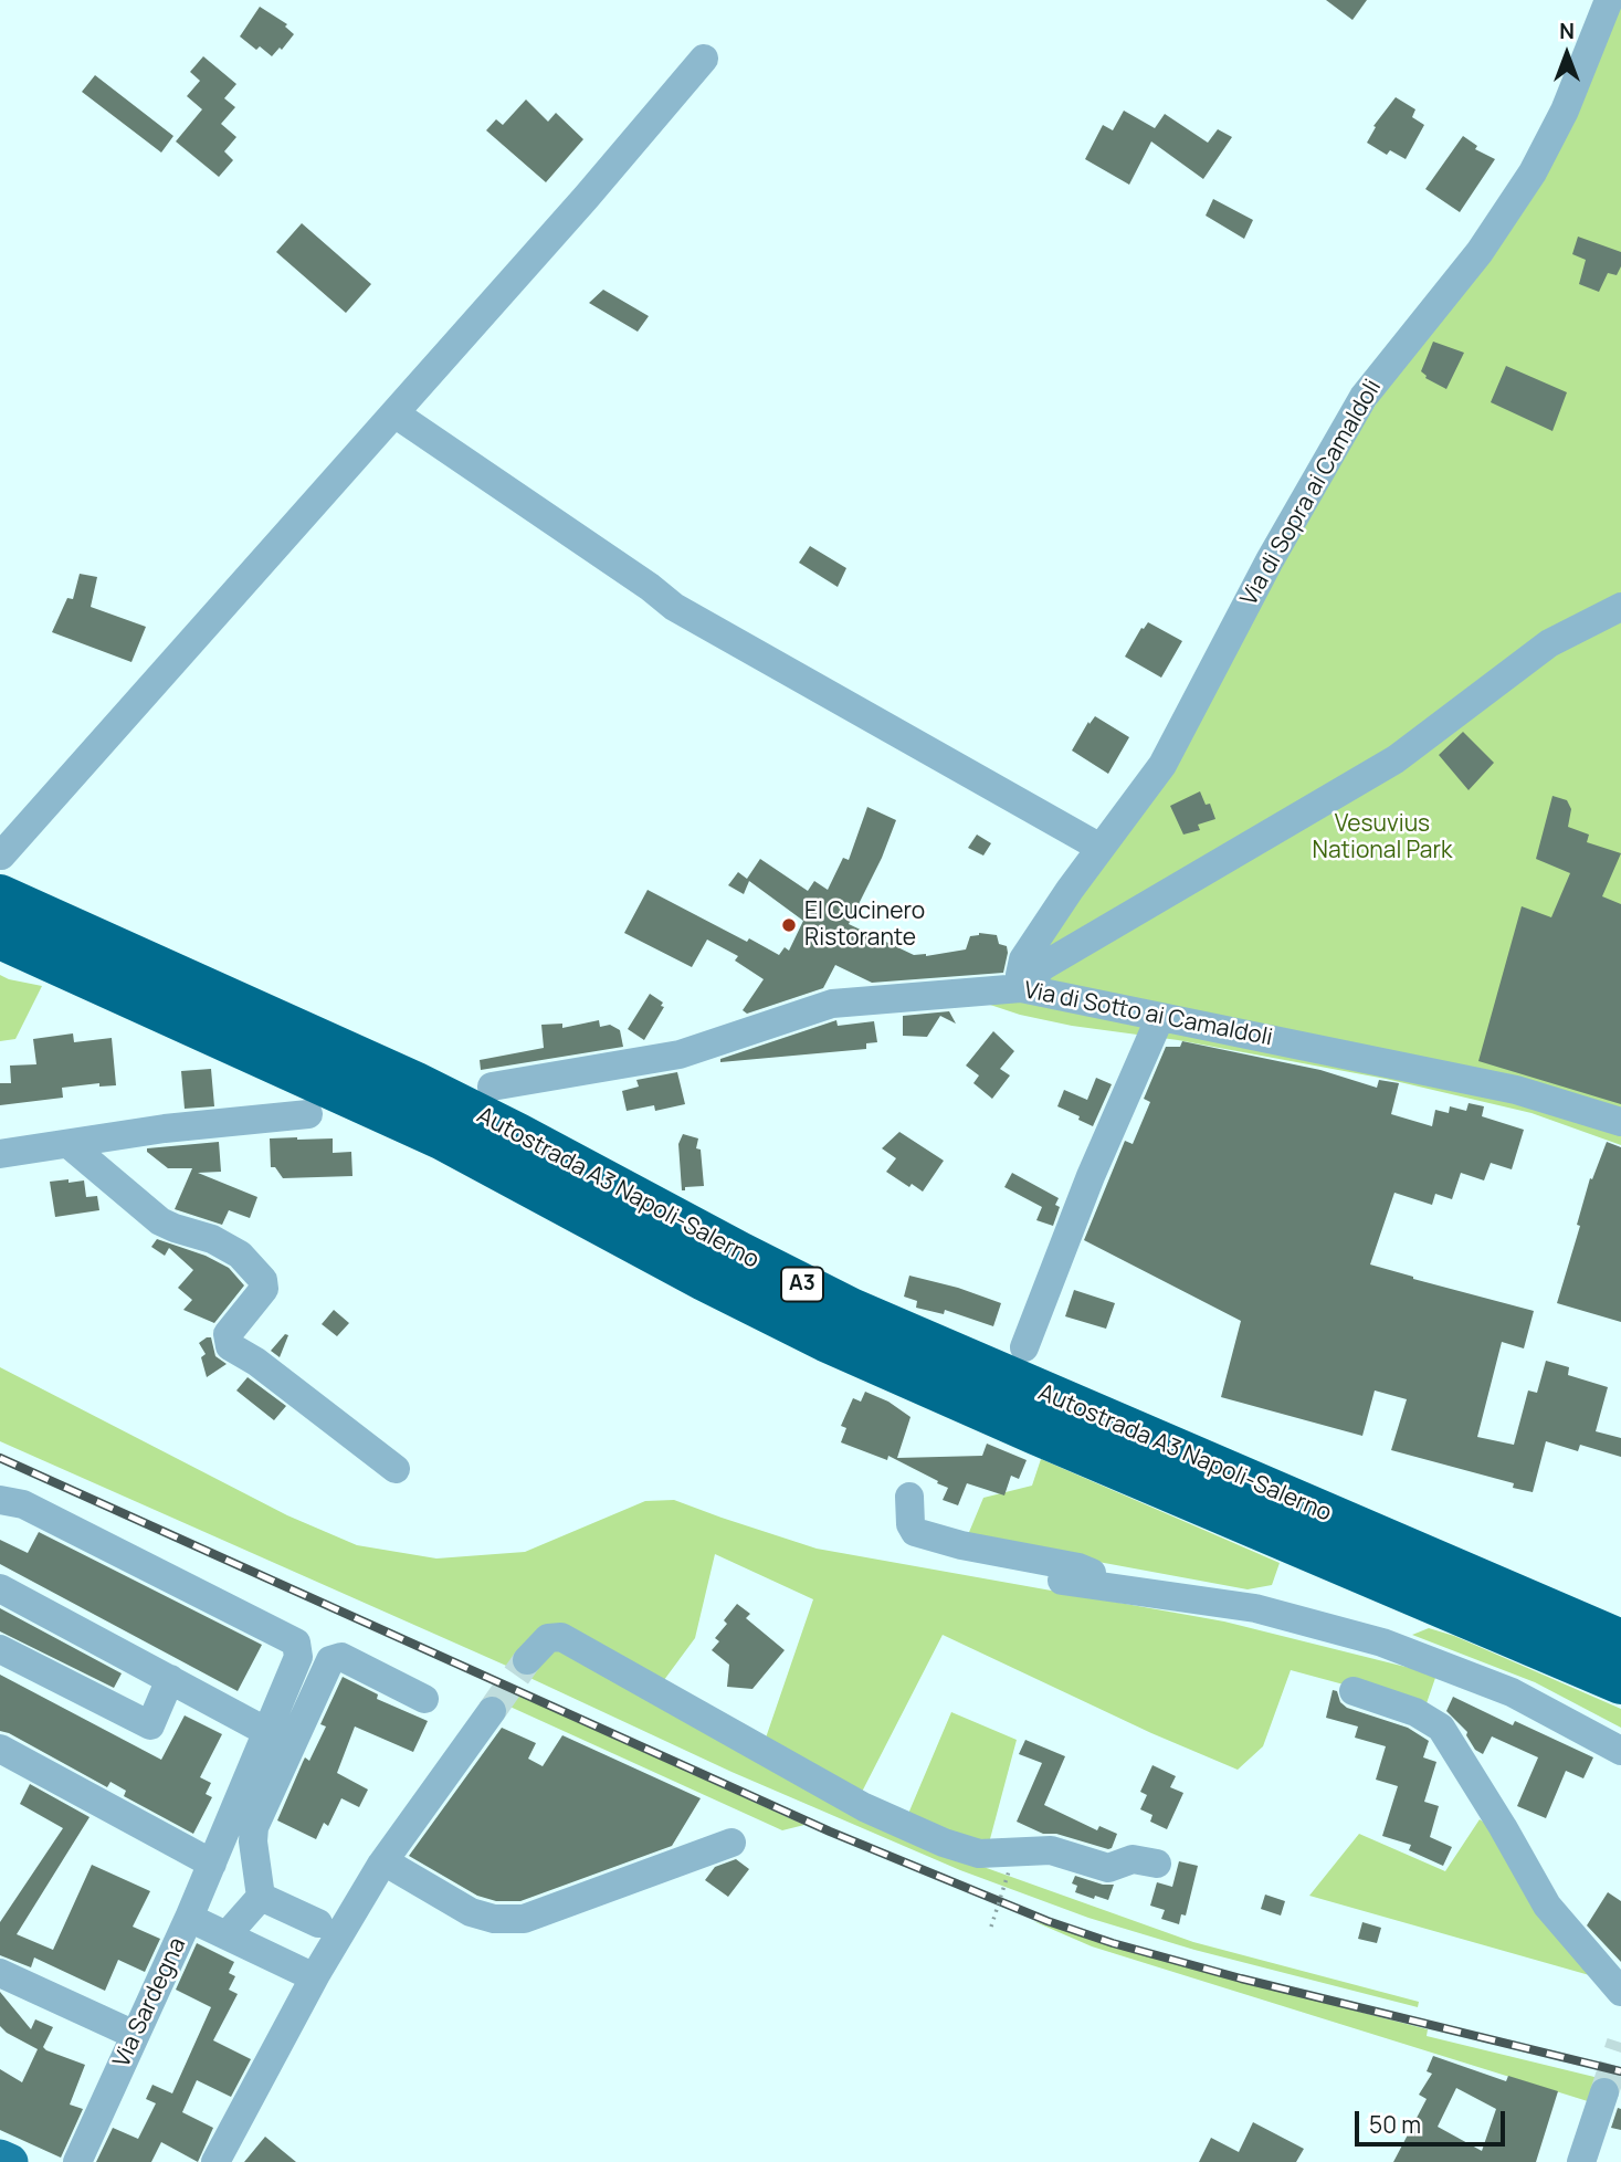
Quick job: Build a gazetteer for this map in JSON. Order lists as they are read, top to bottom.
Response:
{
  "streets": {
    "highway": ["Autostrada A3 Napoli-Salerno", "A3"],
    "street": ["Via di Sopra ai Camaldoli", "Via di Sotto ai Camaldoli", "Via Sardegna"]
  },
  "crossings": [
    ["Via di Sopra ai Camaldoli", "Via di Sotto ai Camaldoli"]
  ],
  "parks": ["Vesuvius National Park"],
  "places": ["El Cucinero Ristorante"],
  "scale_bar": "50 m",
  "north": "top"
}
